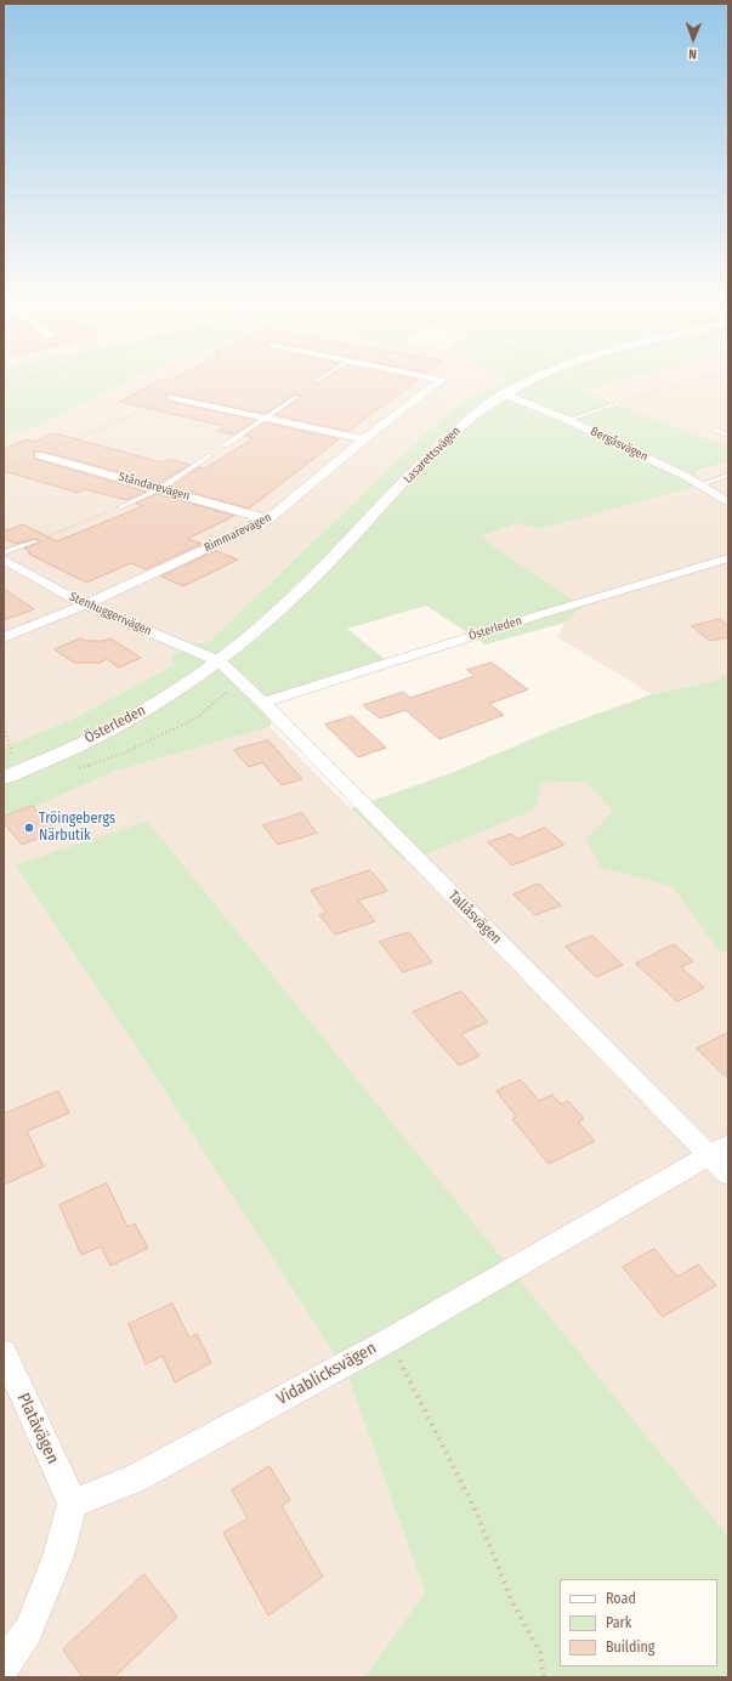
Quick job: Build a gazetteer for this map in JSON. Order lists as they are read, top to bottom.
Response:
{
  "streets": {
    "street": [
      "Bergåsvägen",
      "Lasarettsvägen",
      "Ståndarevägen",
      "Rimmarevägen",
      "Stenhuggerivägen",
      "Österleden",
      "Tallåsvägen",
      "Vidablicksvägen",
      "Platåvägen"
    ]
  },
  "crossings": [
    ["Bergåsvägen", "Lasarettsvägen"],
    ["Lasarettsvägen", "Stenhuggerivägen"],
    ["Lasarettsvägen", "Österleden"],
    ["Lasarettsvägen", "Tallåsvägen"],
    ["Ståndarevägen", "Rimmarevägen"],
    ["Rimmarevägen", "Stenhuggerivägen"],
    ["Stenhuggerivägen", "Österleden"],
    ["Stenhuggerivägen", "Tallåsvägen"],
    ["Österleden", "Tallåsvägen"],
    ["Tallåsvägen", "Vidablicksvägen"],
    ["Vidablicksvägen", "Platåvägen"]
  ],
  "places": ["Tröingebergs Närbutik"],
  "legend": ["Road", "Park", "Building"],
  "north": "bottom"
}
